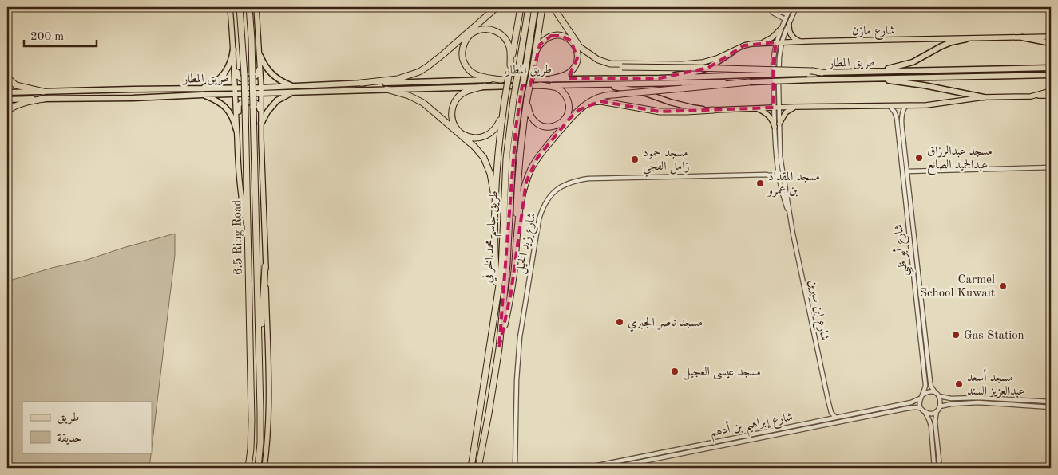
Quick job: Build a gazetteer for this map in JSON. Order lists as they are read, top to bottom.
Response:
{
  "streets": {
    "highway": ["طريق المطار", "طريق جاسم محمد الخرافي", "6.5 Ring Road"],
    "main road": ["شارع مازن"],
    "street": [
      "شارع زيد الخيل",
      "شارع أبو ظبي",
      "شارع ابن سيرين",
      "شارع إبراهيم بن أدهم"
    ]
  },
  "crossings": [
    ["شارع زيد الخيل", "شارع ابن سيرين"],
    ["شارع أبو ظبي", "شارع إبراهيم بن أدهم"]
  ],
  "places": [
    "مسجد عبدالرزاق عبدالحميد الصانع",
    "مسجد حمود زامل الفجي",
    "مسجد المقداد بن عمرو",
    "Carmel School Kuwait",
    "مسجد ناصر الجبري",
    "Gas Station",
    "مسجد عيسى العجيل",
    "مسجد أسعد عبدالعزيز السند"
  ],
  "legend": ["طريق", "حديقة"],
  "scale_bar": "200 m"
}
